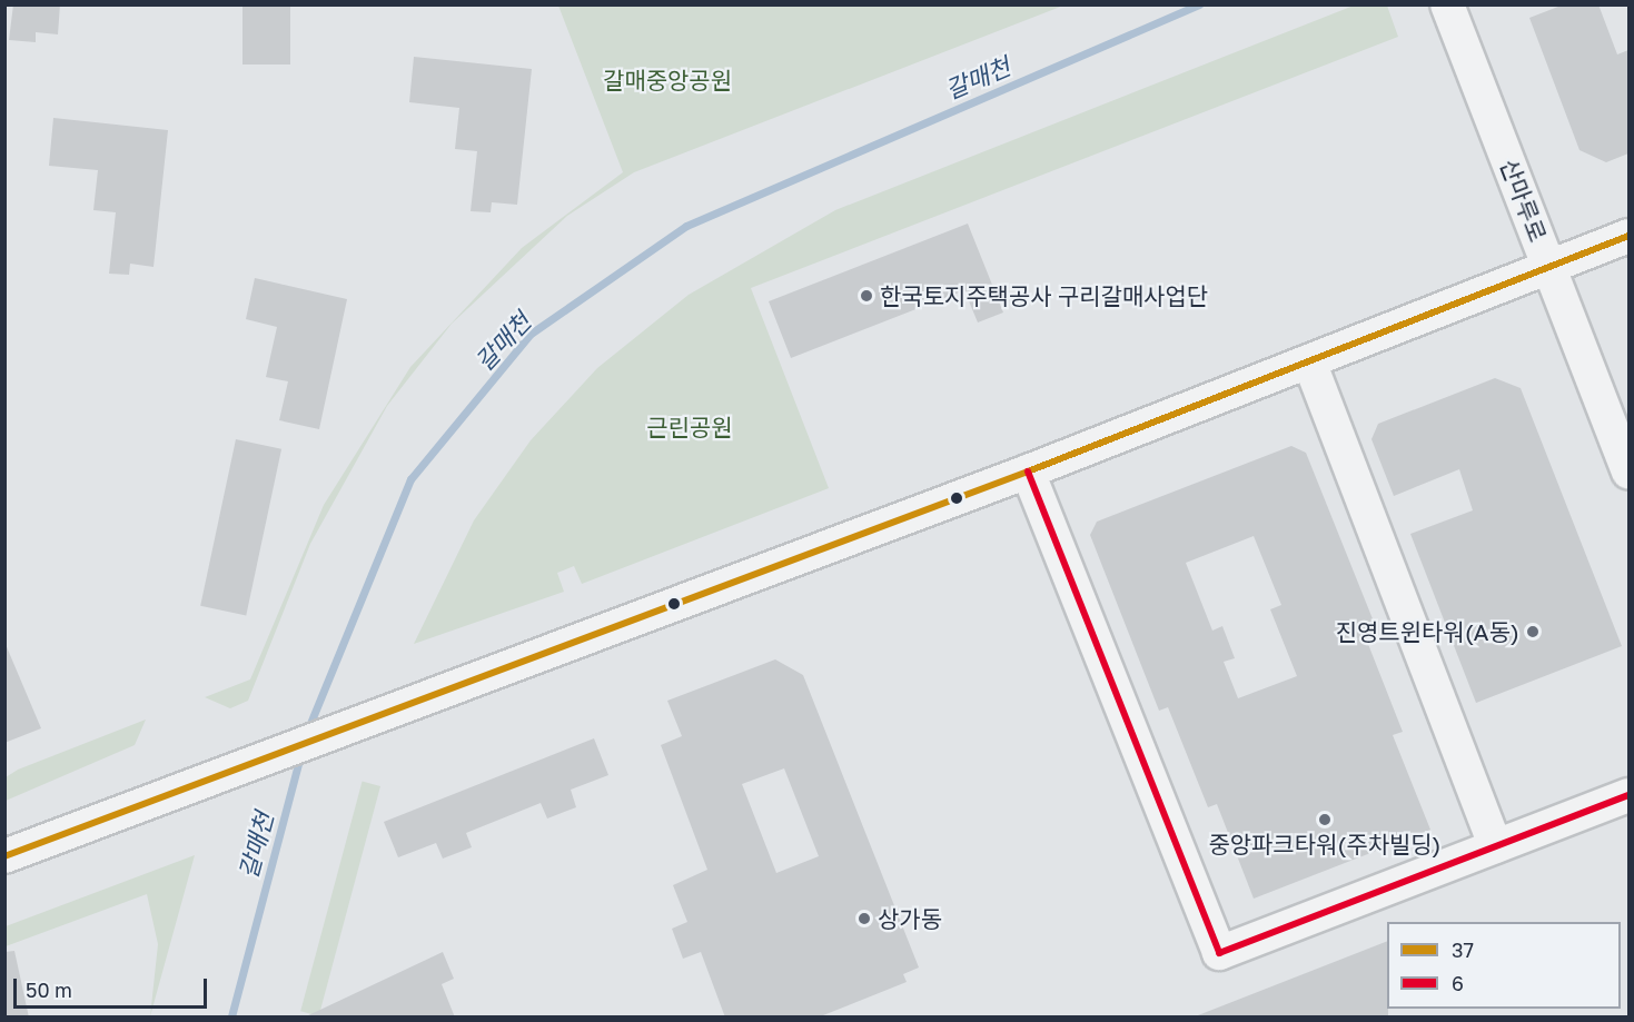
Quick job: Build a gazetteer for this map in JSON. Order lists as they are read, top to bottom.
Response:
{
  "streets": {
    "street": ["산마루로"]
  },
  "water": ["갈매천"],
  "parks": ["갈매중앙공원", "근린공원"],
  "places": [
    "한국토지주택공사 구리갈매사업단",
    "진영트윈타워(A동)",
    "중앙파크타워(주차빌딩)",
    "상가동"
  ],
  "lines": ["transit line 37", "transit line 6"],
  "legend": ["37", "6"],
  "scale_bar": "50 m"
}
